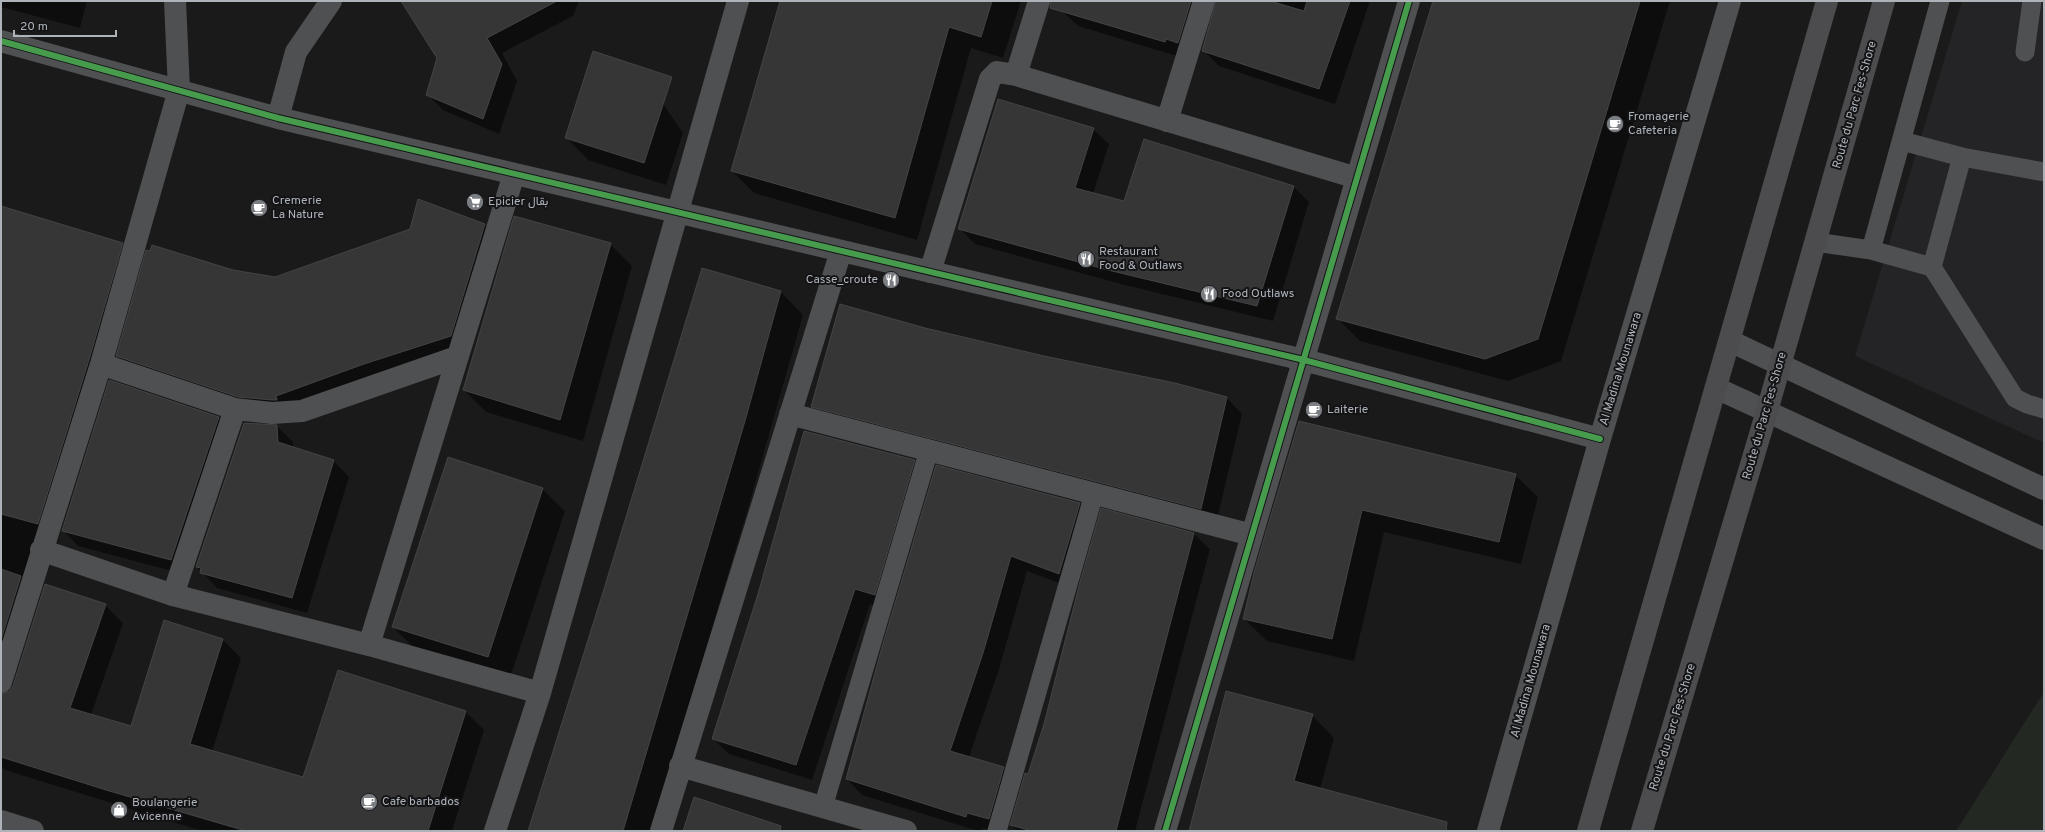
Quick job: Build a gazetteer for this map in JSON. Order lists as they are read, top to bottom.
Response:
{
  "streets": {
    "highway": ["Route du Parc Fes-Shore"],
    "street": ["Al Madina Mounawara"]
  },
  "places": {
    "cafe": [
      "Fromagerie Cafeteria",
      "Cremerie La Nature",
      "Laiterie",
      "Cafe barbados"
    ],
    "supermarket": ["Epicier بقال"],
    "restaurant": ["Restaurant Food & Outlaws", "Casse_croute", "Food Outlaws"],
    "shop": ["Boulangerie Avicenne"]
  },
  "scale_bar": "20 m"
}
